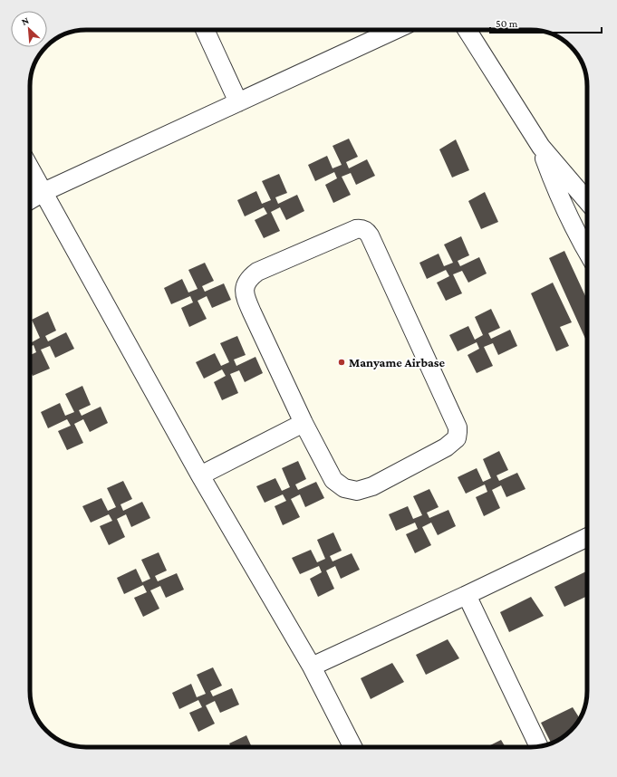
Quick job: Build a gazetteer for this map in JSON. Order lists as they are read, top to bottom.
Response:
{
  "places": ["Manyame Airbase"],
  "scale_bar": "50 m",
  "north": "top left"
}
